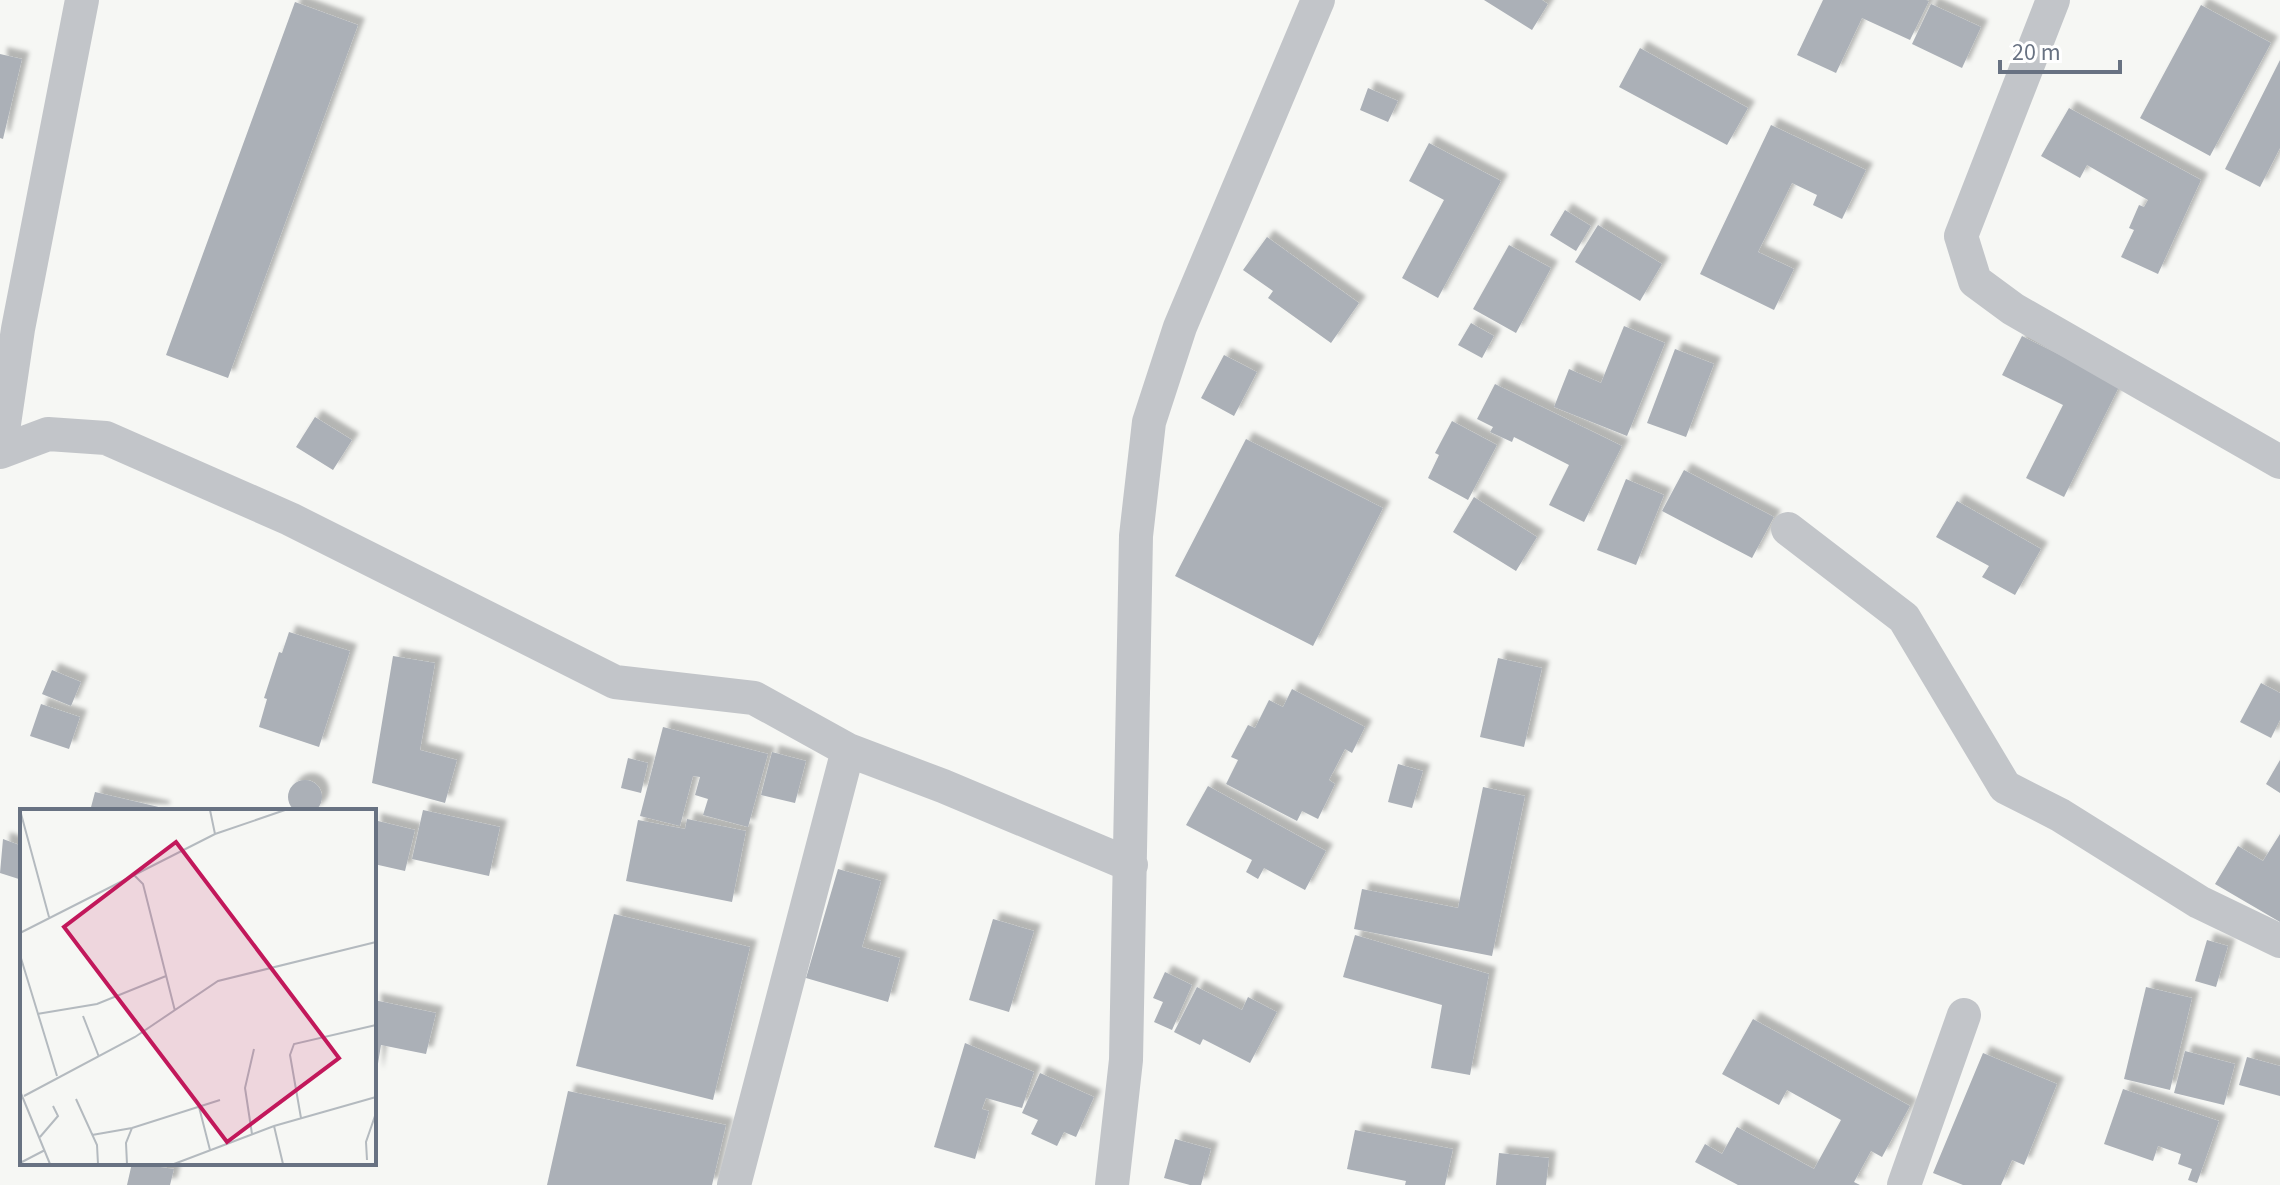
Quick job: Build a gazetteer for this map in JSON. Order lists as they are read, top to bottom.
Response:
{
  "scale_bar": "20 m"
}
